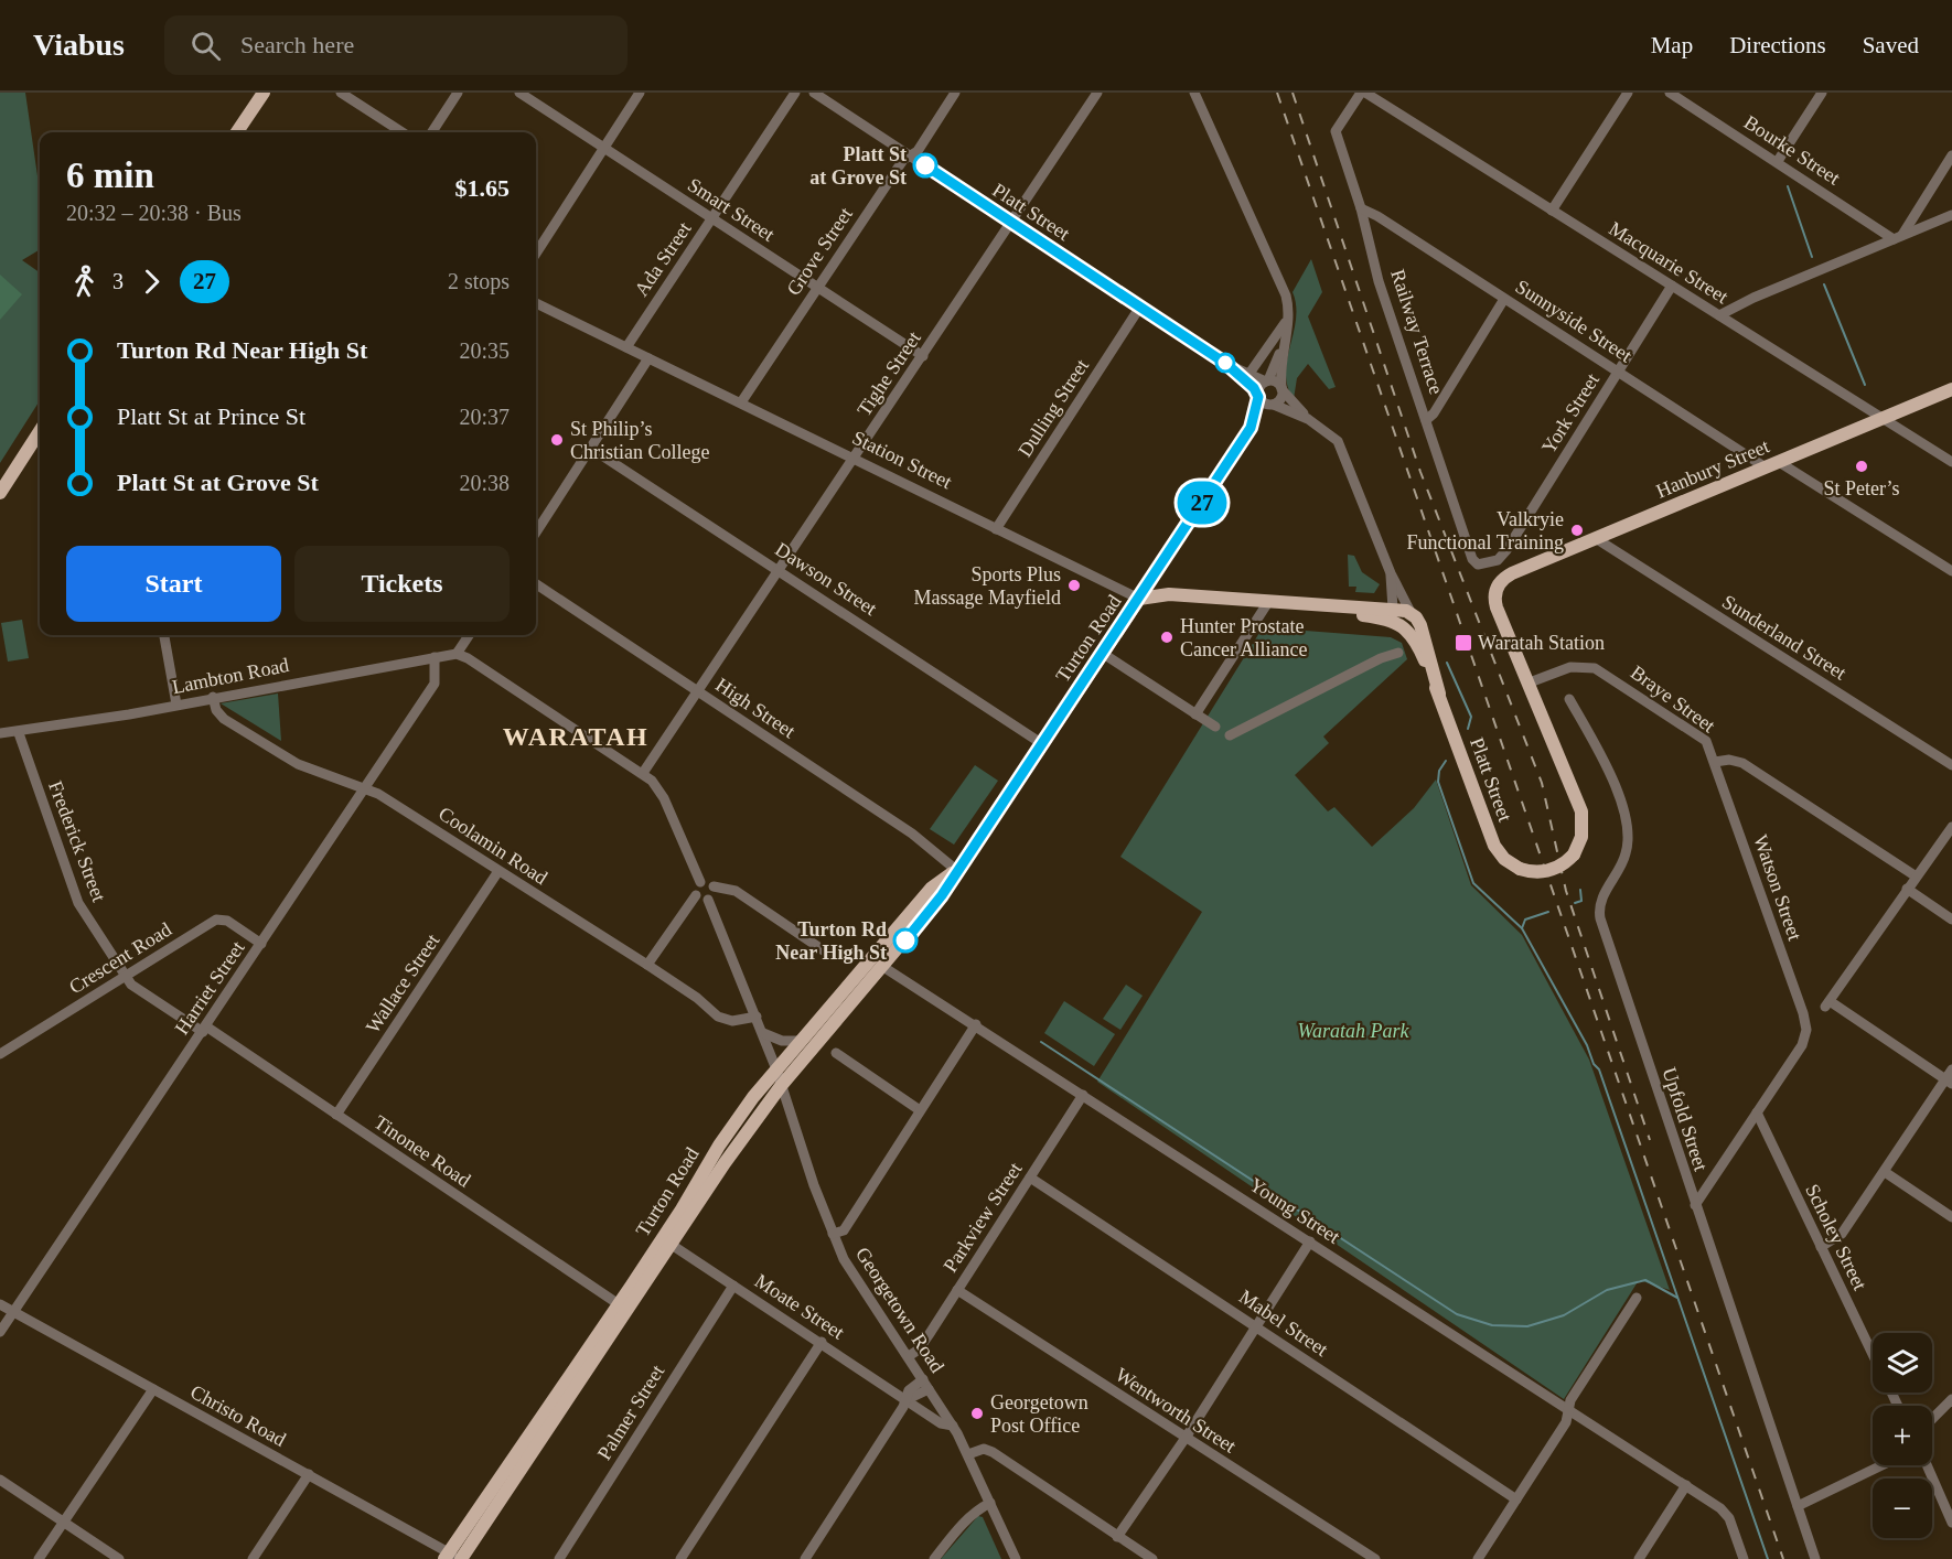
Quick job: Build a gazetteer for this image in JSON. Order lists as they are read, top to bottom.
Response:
{
  "streets": {
    "main road": ["Platt Street", "Hanbury Street", "Turton Road"],
    "street": [
      "Bourke Street",
      "Smart Street",
      "Grove Street",
      "Ada Street",
      "Macquarie Street",
      "Sunnyside Street",
      "Railway Terrace",
      "Tighe Street",
      "Dulling Street",
      "York Street",
      "Station Street",
      "Dawson Street",
      "Sunderland Street",
      "Lambton Road",
      "Braye Street",
      "High Street",
      "Frederick Street",
      "Coolamin Road",
      "Watson Street",
      "Crescent Road",
      "Wallace Street",
      "Harriet Street",
      "Upfold Street",
      "Tinonee Road",
      "Young Street",
      "Parkview Street",
      "Scholey Street",
      "Moate Street",
      "Georgetown Road",
      "Mabel Street",
      "Wentworth Street",
      "Palmer Street",
      "Christo Road"
    ]
  },
  "crossings": [
    ["Smart Street", "Grove Street"],
    ["Smart Street", "Ada Street"],
    ["Smart Street", "Tighe Street"],
    ["Platt Street", "Grove Street"],
    ["Platt Street", "Tighe Street"],
    ["Platt Street", "Dulling Street"],
    ["Platt Street", "Hanbury Street"],
    ["Platt Street", "Turton Road"],
    ["Platt Street", "Braye Street"],
    ["Grove Street", "Station Street"],
    ["Ada Street", "Station Street"],
    ["Macquarie Street", "York Street"],
    ["Macquarie Street", "Hanbury Street"],
    ["Sunnyside Street", "Railway Terrace"],
    ["Sunnyside Street", "York Street"],
    ["Sunnyside Street", "Hanbury Street"],
    ["Railway Terrace", "York Street"],
    ["Tighe Street", "Station Street"],
    ["Tighe Street", "Dawson Street"],
    ["Tighe Street", "High Street"],
    ["Dulling Street", "Station Street"],
    ["Station Street", "Turton Road"],
    ["Hanbury Street", "Sunderland Street"],
    ["Hanbury Street", "Braye Street"],
    ["Dawson Street", "Turton Road"],
    ["Turton Road", "High Street"],
    ["Turton Road", "Tinonee Road"],
    ["Turton Road", "Young Street"],
    ["Turton Road", "Moate Street"],
    ["Turton Road", "Georgetown Road"],
    ["Turton Road", "Christo Road"],
    ["Lambton Road", "Frederick Street"],
    ["Lambton Road", "Coolamin Road"],
    ["Lambton Road", "Harriet Street"],
    ["Braye Street", "Watson Street"],
    ["Frederick Street", "Crescent Road"],
    ["Frederick Street", "Harriet Street"],
    ["Frederick Street", "Tinonee Road"],
    ["Coolamin Road", "Wallace Street"],
    ["Coolamin Road", "Harriet Street"],
    ["Coolamin Road", "Georgetown Road"],
    ["Watson Street", "Scholey Street"],
    ["Crescent Road", "Harriet Street"],
    ["Wallace Street", "Tinonee Road"],
    ["Harriet Street", "Tinonee Road"],
    ["Harriet Street", "Christo Road"],
    ["Young Street", "Parkview Street"],
    ["Parkview Street", "Georgetown Road"],
    ["Parkview Street", "Mabel Street"],
    ["Parkview Street", "Wentworth Street"],
    ["Moate Street", "Georgetown Road"],
    ["Moate Street", "Palmer Street"]
  ],
  "districts": ["WARATAH"],
  "parks": ["Waratah Park"],
  "places": {
    "other": [
      "Platt St at Grove St",
      "St Philip’s Christian College",
      "St Peter’s",
      "Valkryie Functional Training",
      "Sports Plus Massage Mayfield",
      "Hunter Prostate Cancer Alliance",
      "Turton Rd Near High St",
      "Georgetown Post Office"
    ],
    "transit": ["Waratah Station"]
  },
  "lines": ["bus line 27"],
  "page": {
    "header": "Viabus",
    "search": "Search here",
    "nav": ["Map", "Directions", "Saved"],
    "on_map": "27",
    "heading": ["6 min", "20:32 – 20:38 · Bus", "$1.65"],
    "legs": ["3", "27", "2 stops"],
    "list": [
      {
        "name": "Turton Rd Near High St",
        "value": "20:35"
      },
      {
        "name": "Platt St at Prince St",
        "value": "20:37"
      },
      {
        "name": "Platt St at Grove St",
        "value": "20:38"
      }
    ],
    "buttons": ["Start", "Tickets"],
    "map_buttons": ["+", "−"]
  }
}
